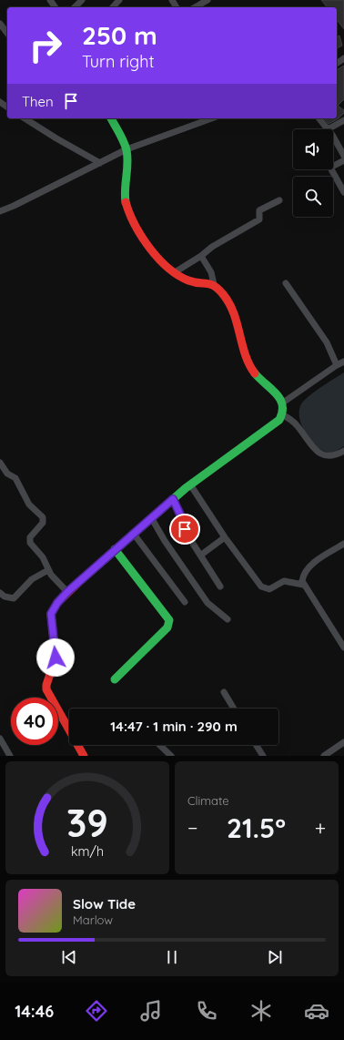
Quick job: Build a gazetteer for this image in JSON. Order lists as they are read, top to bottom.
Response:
{
  "page": {
    "turn": ["250 m", "Turn right"],
    "then": "Then",
    "limit": "40",
    "trip": "14:47 · 1 min · 290 m",
    "tile": "Climate",
    "heat": ["−", "21.5°", "+"],
    "song": ["Slow Tide", "Marlow"],
    "tabs": "14:46",
    "gauge": ["39", "km/h"]
  }
}
